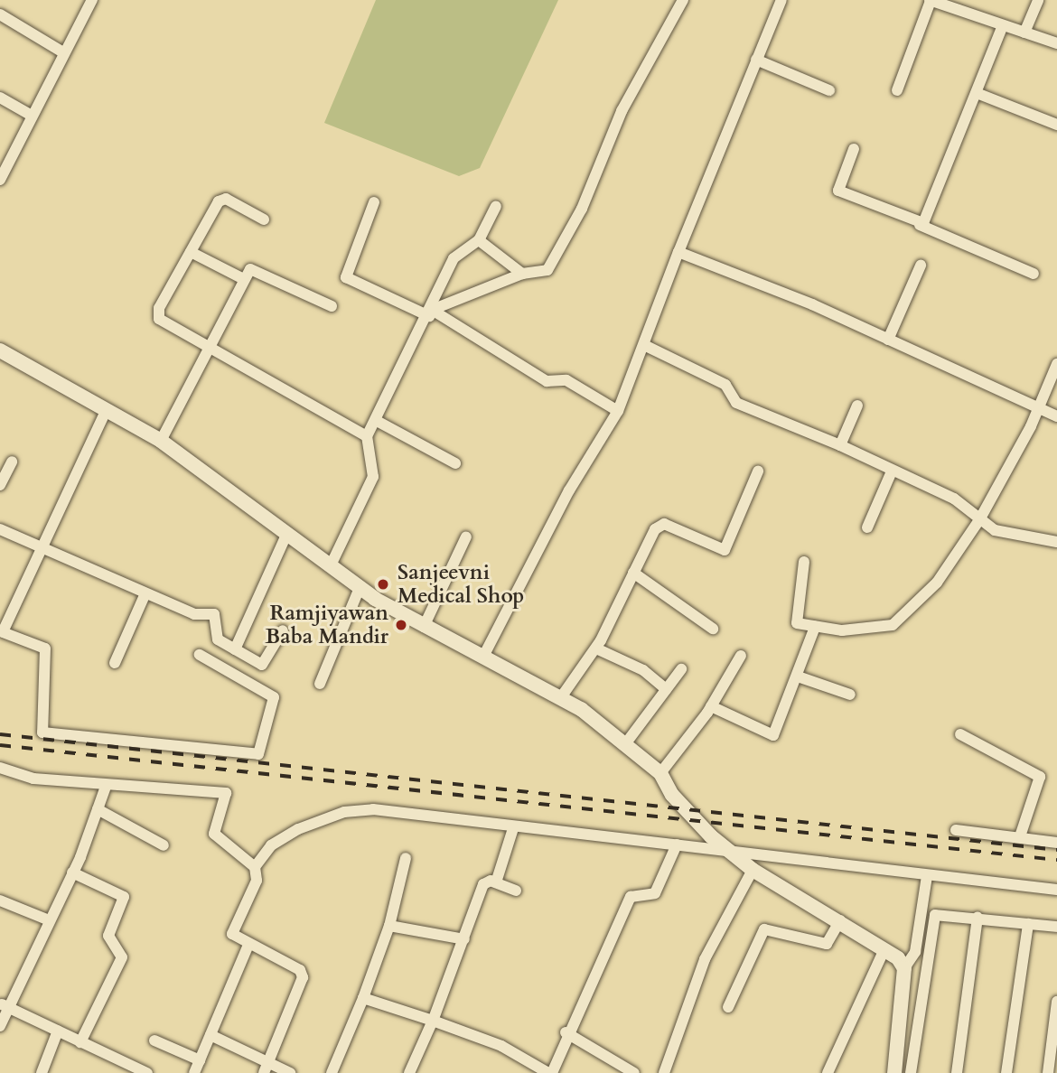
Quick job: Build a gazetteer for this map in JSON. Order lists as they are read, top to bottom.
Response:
{
  "places": ["Sanjeevni Medical Shop", "Ramjiyawan Baba Mandir"]
}
